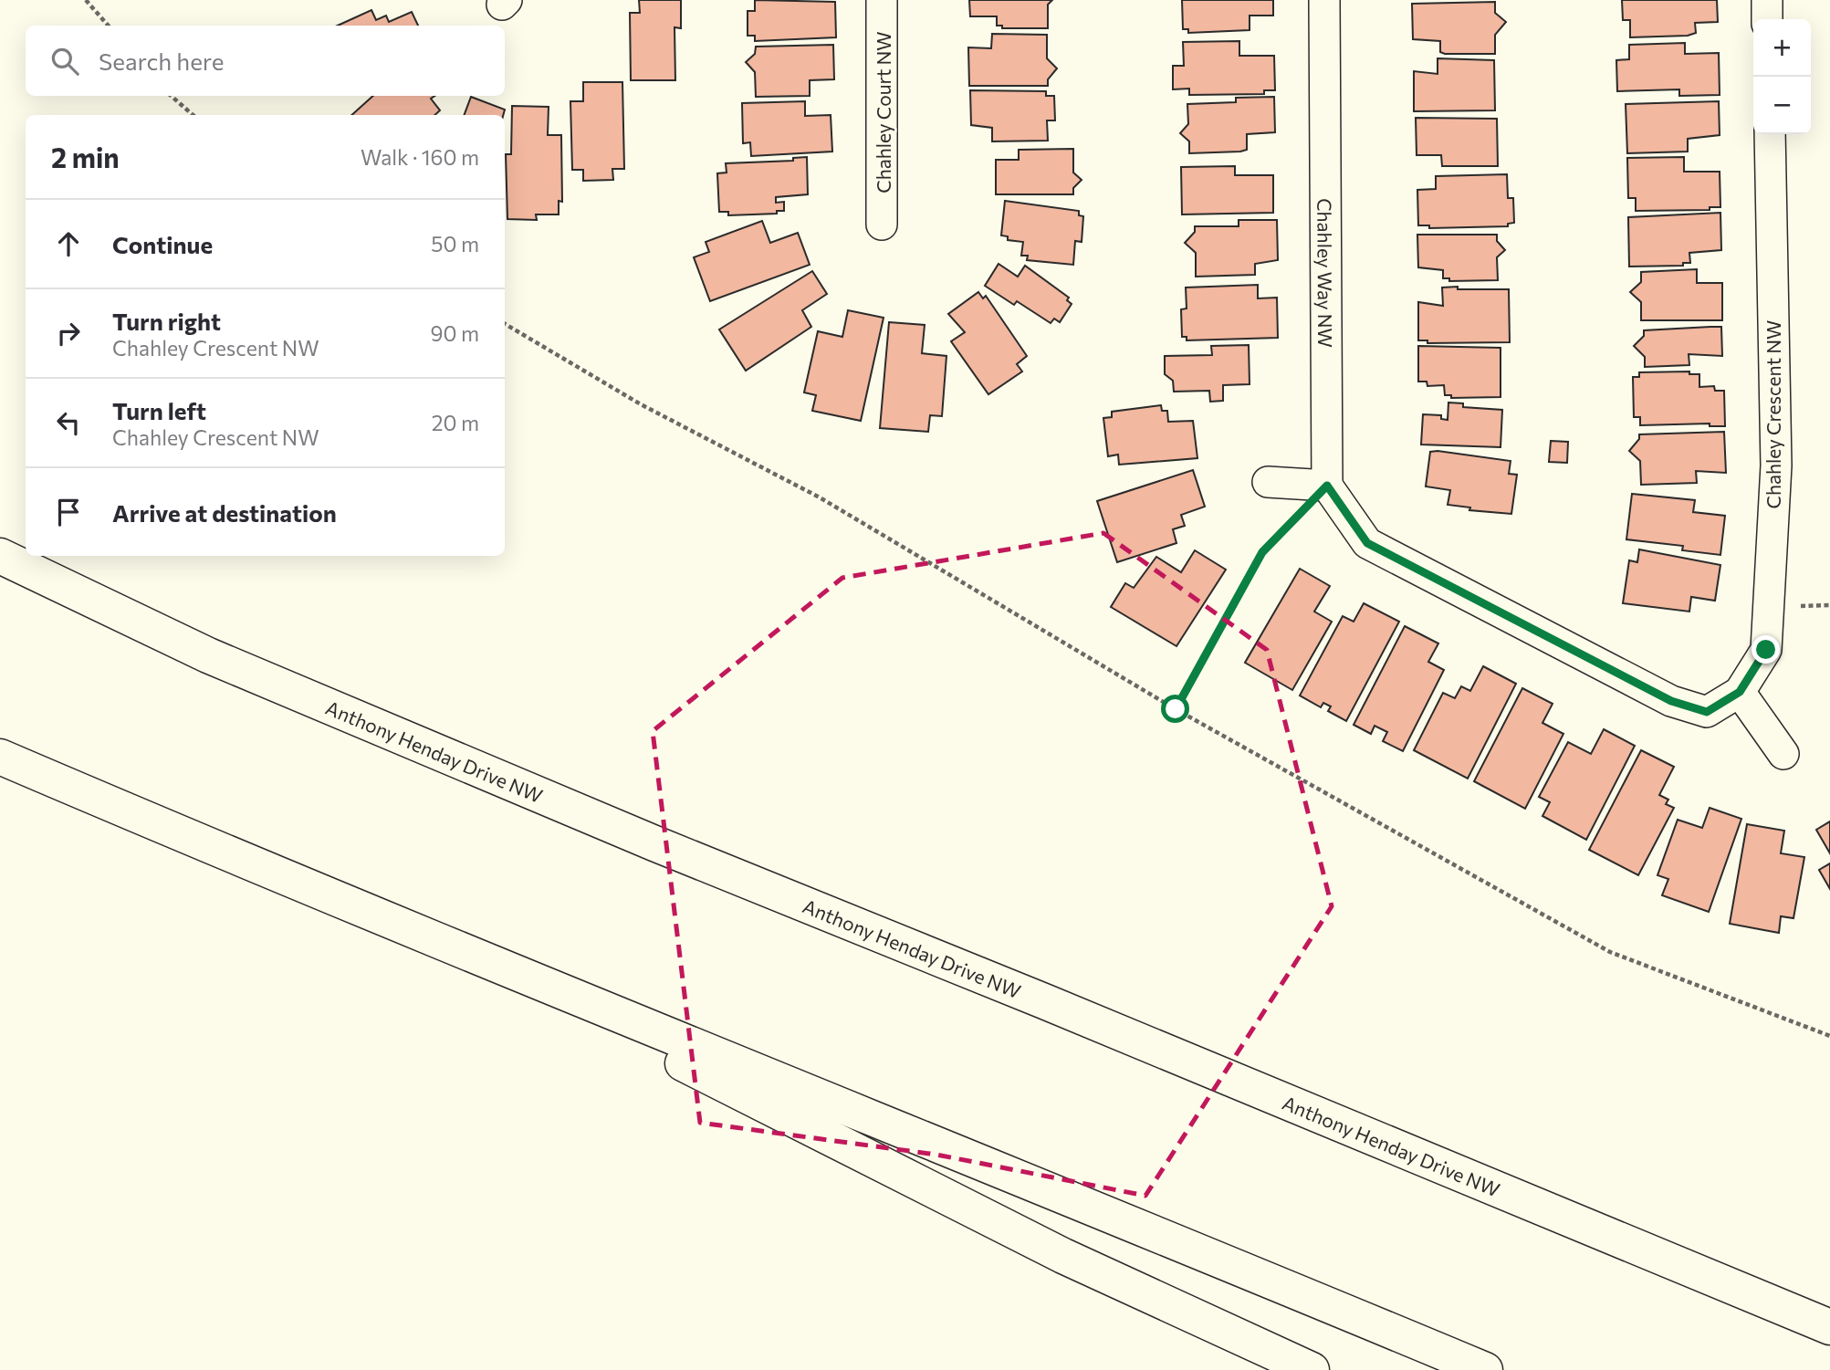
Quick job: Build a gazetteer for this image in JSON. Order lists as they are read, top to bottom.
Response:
{
  "streets": {
    "highway": ["Anthony Henday Drive NW"],
    "street": ["Chahley Court NW", "Chahley Way NW", "Chahley Crescent NW"]
  },
  "crossings": [
    ["Chahley Way NW", "Chahley Crescent NW"]
  ],
  "page": {
    "map_buttons": ["+", "−"],
    "search": "Search here",
    "heading": ["2 min", "Walk · 160 m"],
    "list": [
      ["Continue", "50 m"],
      ["Turn right", "Chahley Crescent NW", "90 m"],
      ["Turn left", "Chahley Crescent NW", "20 m"],
      "Arrive at destination"
    ]
  }
}
